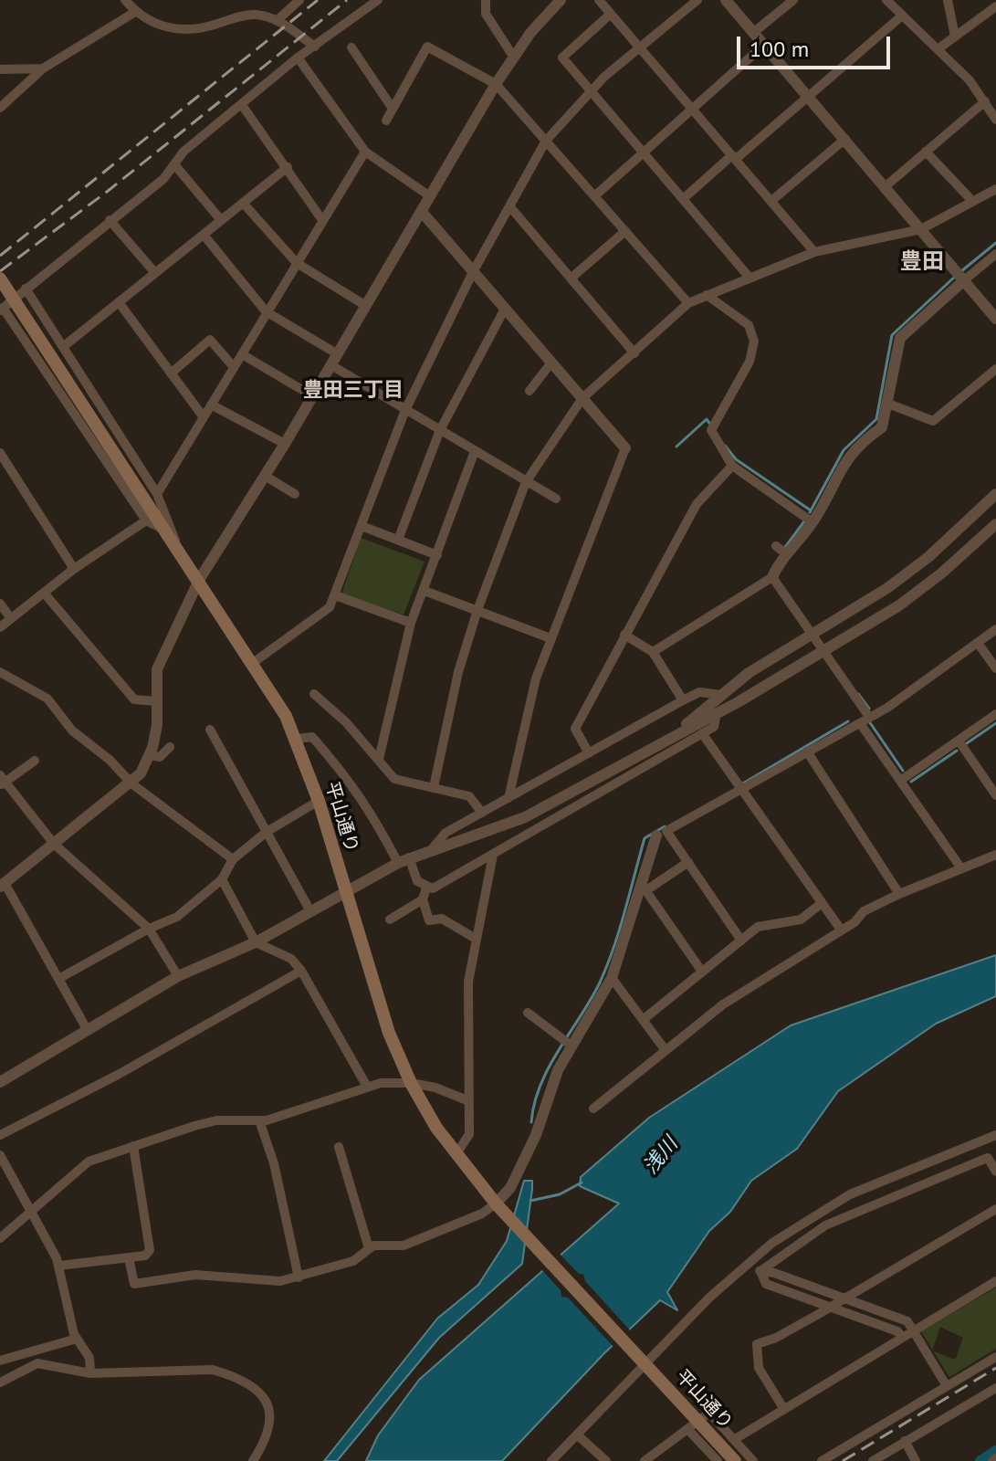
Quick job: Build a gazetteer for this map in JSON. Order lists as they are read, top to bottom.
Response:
{
  "streets": {
    "main road": ["平山通り"]
  },
  "districts": ["豊田", "豊田三丁目"],
  "water": ["浅川"],
  "scale_bar": "100 m"
}
